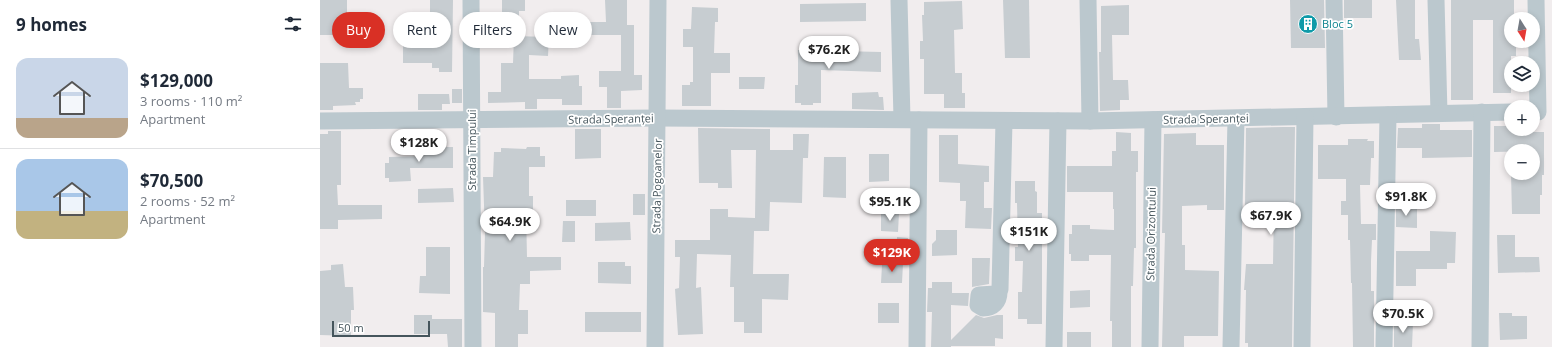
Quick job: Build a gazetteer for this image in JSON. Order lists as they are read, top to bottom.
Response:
{
  "streets": {
    "street": [
      "Strada Speranței",
      "Strada Timpului",
      "Strada Pogoanelor",
      "Strada Orizontului"
    ]
  },
  "crossings": [
    ["Strada Speranței", "Strada Timpului"],
    ["Strada Speranței", "Strada Pogoanelor"],
    ["Strada Speranței", "Strada Orizontului"]
  ],
  "places": {
    "building": ["Bloc 5"]
  },
  "scale_bar": "50 m",
  "north": "bottom",
  "page": {
    "heading": "9 homes",
    "map_buttons": ["+", "−"],
    "chip": [
      "Buy",
      "Rent",
      "Filters",
      "New"
    ],
    "price": [
      "$76.2K",
      "$128K",
      "$91.8K",
      "$95.1K",
      "$67.9K",
      "$64.9K",
      "$151K",
      "$129K",
      "$70.5K"
    ],
    "list": [
      {
        "name": "$129,000",
        "note": "3 rooms · 110 m² · Apartment"
      },
      {
        "name": "$70,500",
        "note": "2 rooms · 52 m² · Apartment"
      }
    ],
    "scale": "50 m"
  }
}
